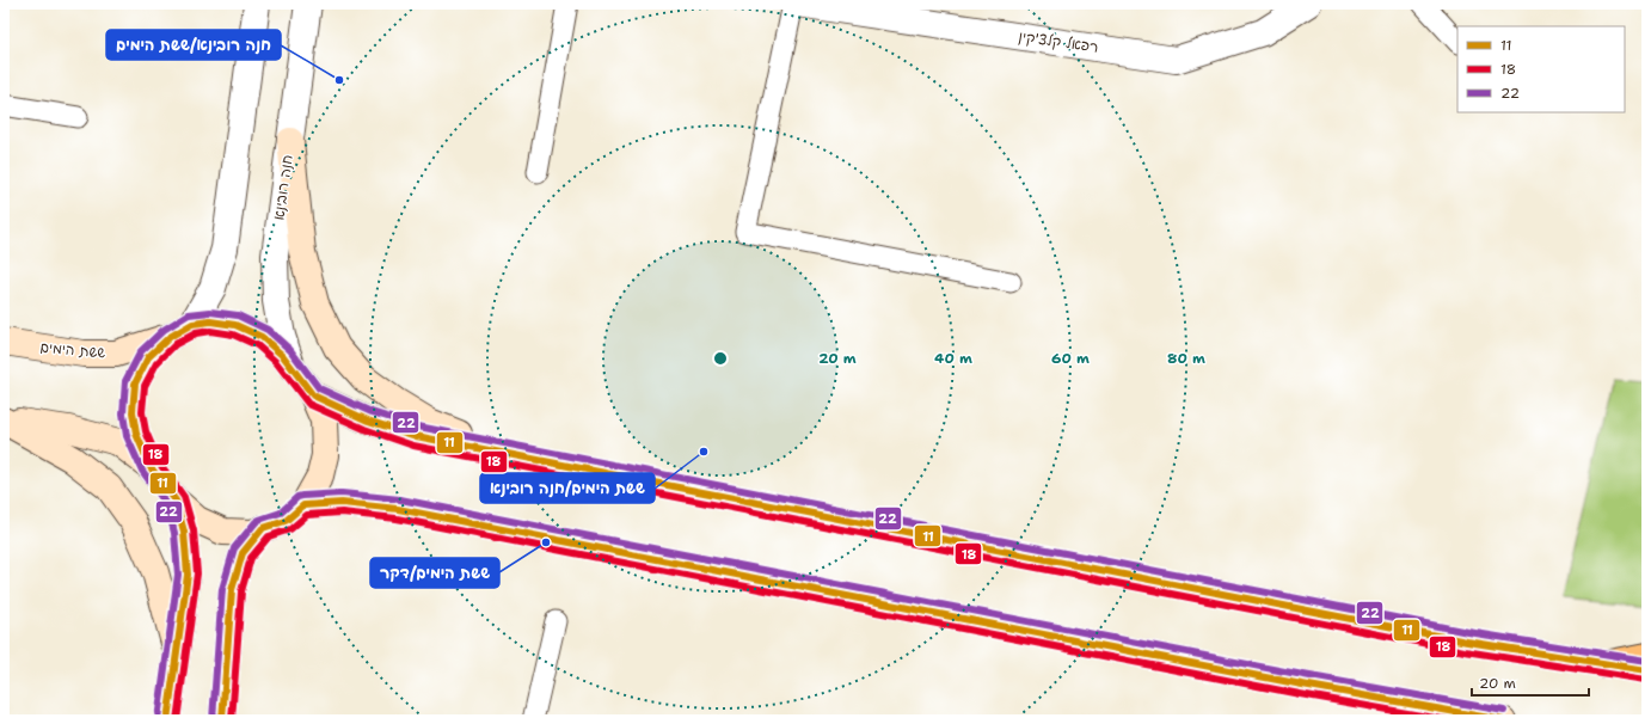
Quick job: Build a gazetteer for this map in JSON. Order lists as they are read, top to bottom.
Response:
{
  "streets": {
    "main road": ["ששת הימים"],
    "street": ["רפאל קלצ'קין", "חנה רובינא"]
  },
  "places": ["חנה רובינא/ששת הימים", "ששת הימים/חנה רובינא", "ששת הימים/דקר"],
  "lines": ["transit line 22", "transit line 11", "transit line 18"],
  "legend": ["11", "18", "22"],
  "scale_bar": "20 m",
  "rings": [
    "20 m",
    "40 m",
    "60 m",
    "80 m"
  ]
}
